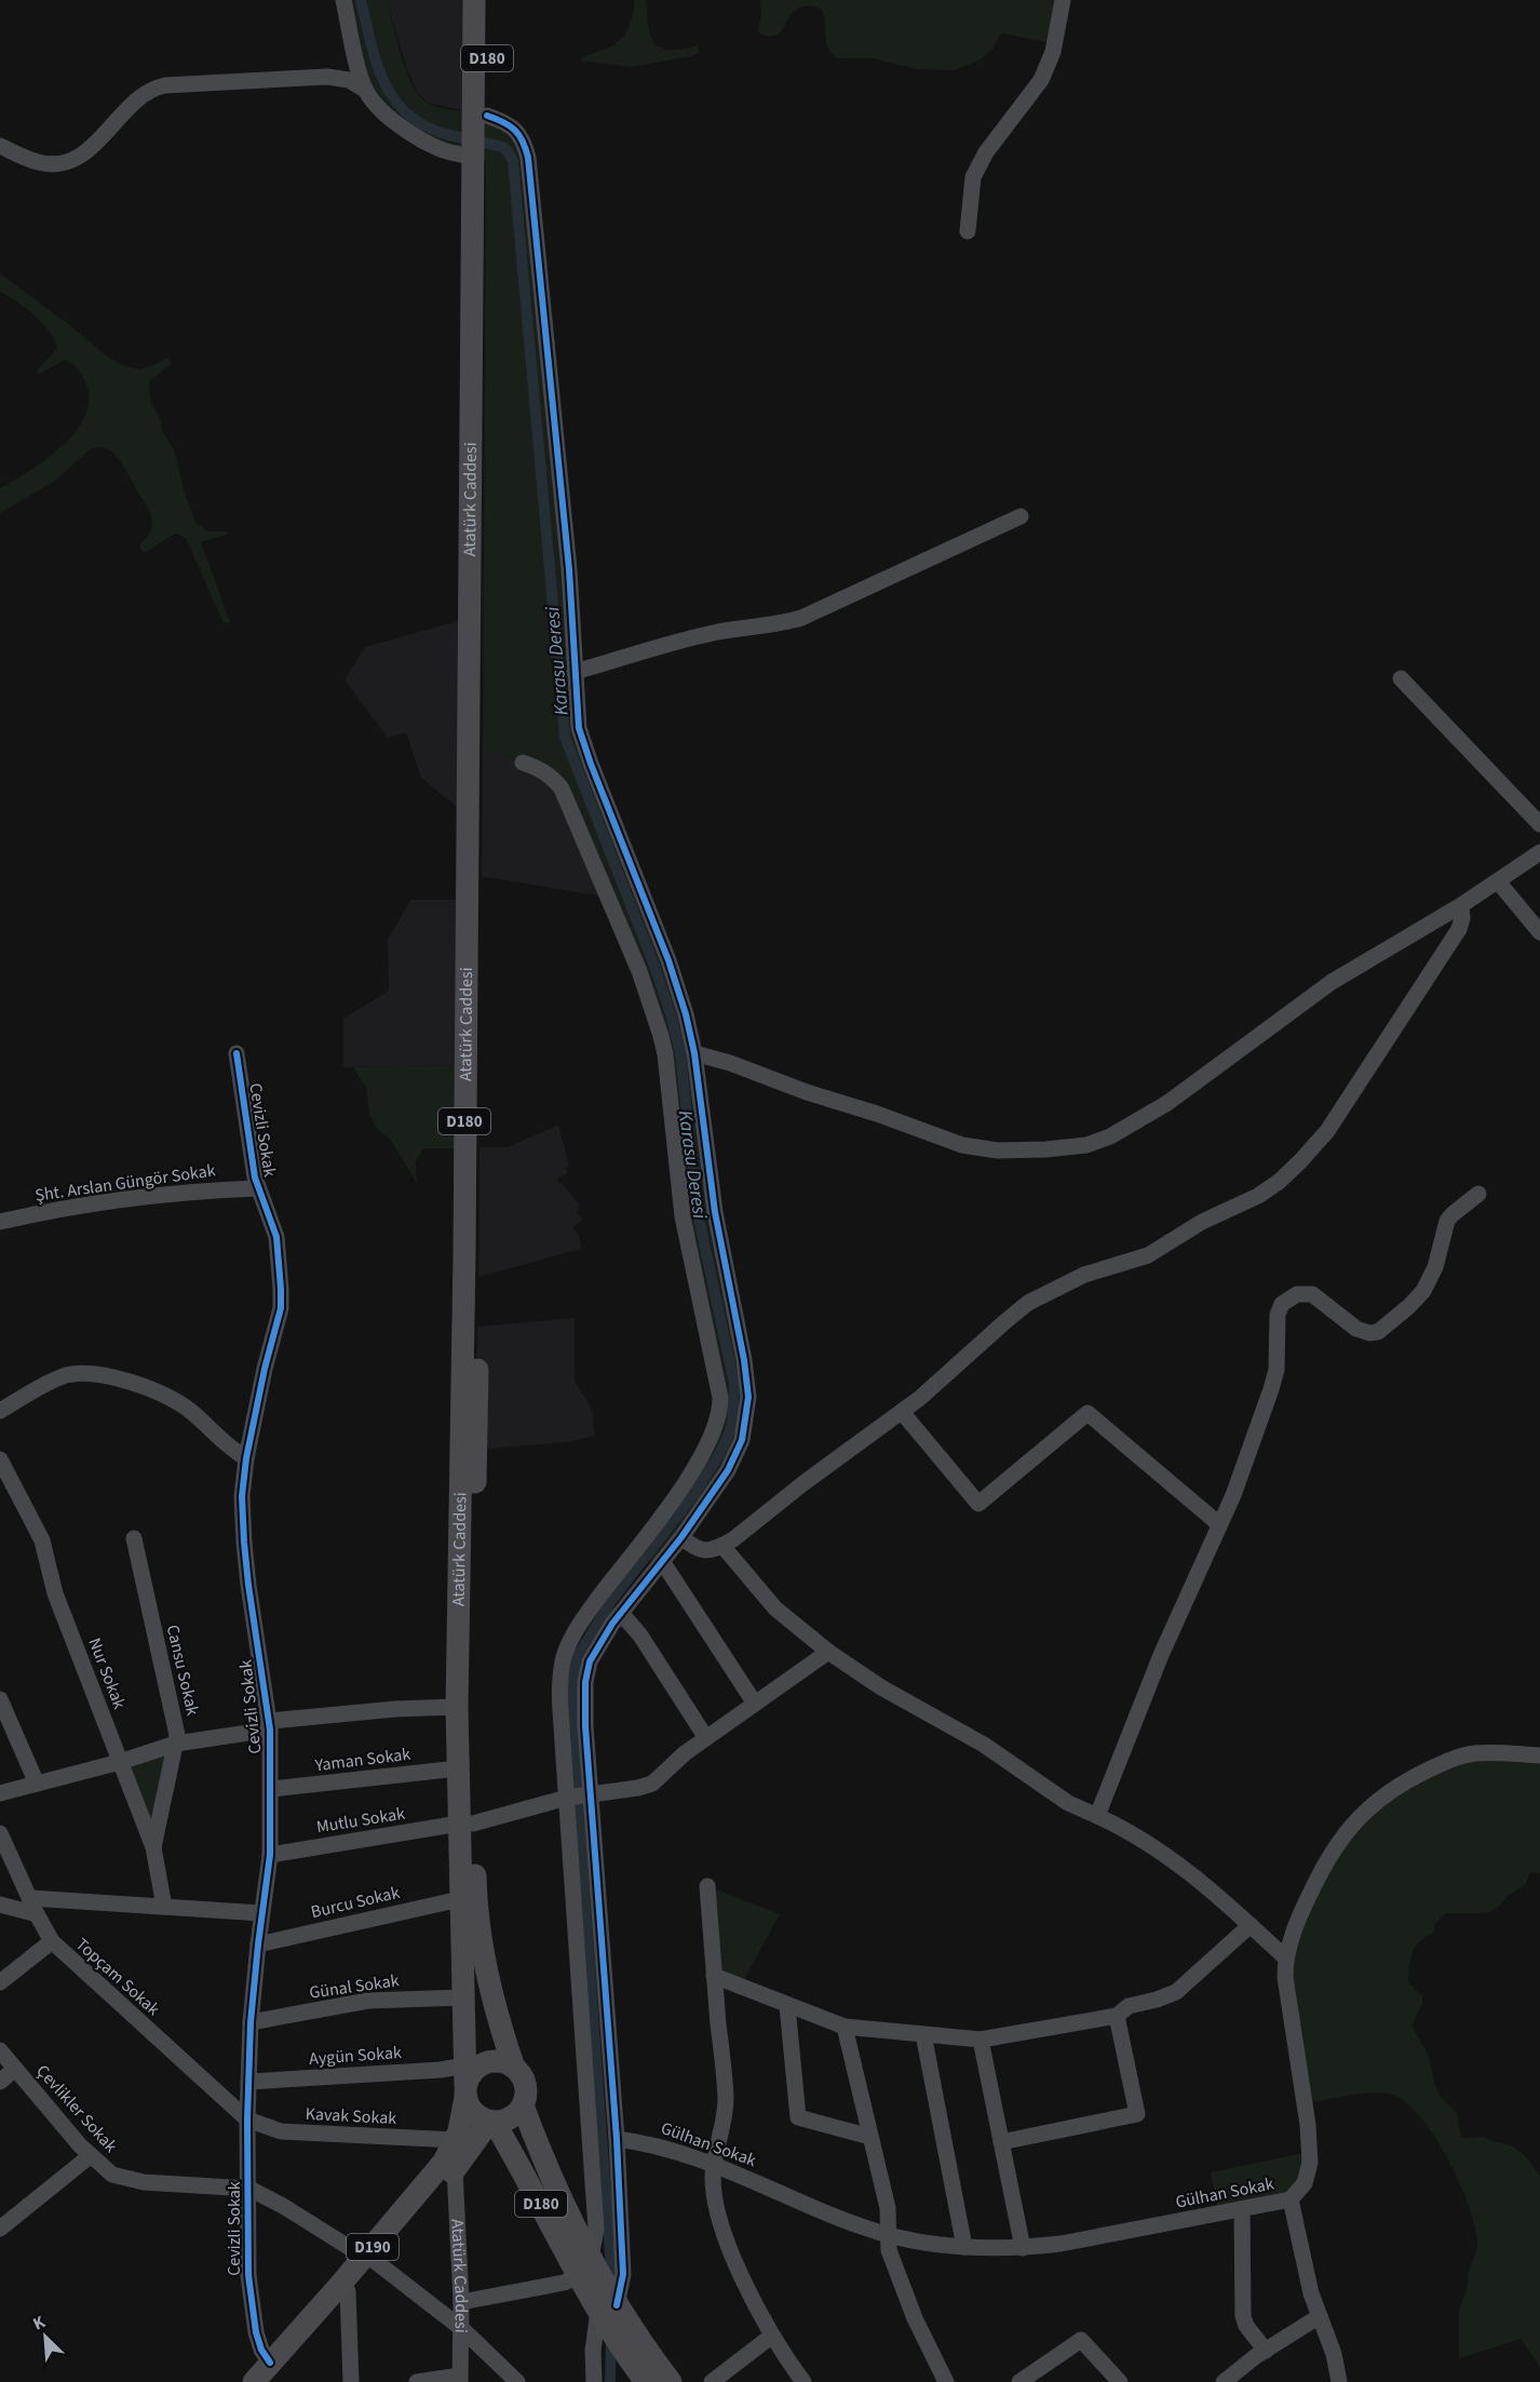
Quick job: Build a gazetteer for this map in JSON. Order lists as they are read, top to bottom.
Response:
{
  "streets": {
    "highway": ["D180", "Atatürk Caddesi", "D190"],
    "street": [
      "Cevizli Sokak",
      "Şht. Arslan Güngör Sokak",
      "Cansu Sokak",
      "Nur Sokak",
      "Yaman Sokak",
      "Mutlu Sokak",
      "Burcu Sokak",
      "Topçam Sokak",
      "Günal Sokak",
      "Aygün Sokak",
      "Çevlikler Sokak",
      "Kavak Sokak",
      "Gülhan Sokak"
    ]
  },
  "crossings": [
    ["D180", "Atatürk Caddesi"],
    ["D180", "Aygün Sokak"],
    ["D180", "D190"],
    ["Atatürk Caddesi", "Yaman Sokak"],
    ["Atatürk Caddesi", "Mutlu Sokak"],
    ["Atatürk Caddesi", "Burcu Sokak"],
    ["Atatürk Caddesi", "Günal Sokak"],
    ["Atatürk Caddesi", "Aygün Sokak"],
    ["Atatürk Caddesi", "D190"],
    ["Cevizli Sokak", "Şht. Arslan Güngör Sokak"],
    ["Cevizli Sokak", "Yaman Sokak"],
    ["Cevizli Sokak", "Mutlu Sokak"],
    ["Cevizli Sokak", "Burcu Sokak"],
    ["Cevizli Sokak", "Topçam Sokak"],
    ["Cevizli Sokak", "Günal Sokak"],
    ["Cevizli Sokak", "Aygün Sokak"],
    ["Cevizli Sokak", "Çevlikler Sokak"],
    ["Cevizli Sokak", "Kavak Sokak"],
    ["Cevizli Sokak", "D190"],
    ["Cansu Sokak", "Nur Sokak"],
    ["Topçam Sokak", "Kavak Sokak"],
    ["Aygün Sokak", "D190"],
    ["Kavak Sokak", "D190"]
  ],
  "water": ["Karasu Deresi"],
  "north": "top left"
}
